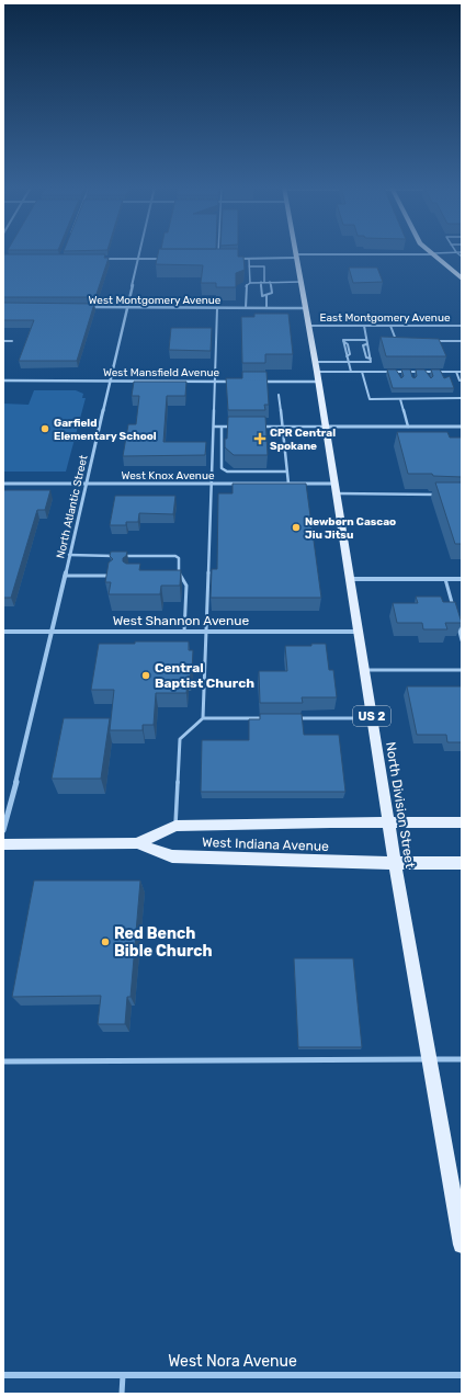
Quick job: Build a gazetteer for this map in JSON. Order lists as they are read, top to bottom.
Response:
{
  "streets": {
    "main road": ["US 2", "North Division Street", "West Indiana Avenue"],
    "street": [
      "West Montgomery Avenue",
      "East Montgomery Avenue",
      "West Mansfield Avenue",
      "West Knox Avenue",
      "North Atlantic Street",
      "West Shannon Avenue",
      "West Nora Avenue"
    ]
  },
  "crossings": [
    ["West Montgomery Avenue", "North Atlantic Street"],
    ["West Montgomery Avenue", "North Division Street"],
    ["East Montgomery Avenue", "North Division Street"],
    ["West Mansfield Avenue", "North Atlantic Street"],
    ["West Knox Avenue", "North Atlantic Street"],
    ["West Knox Avenue", "North Division Street"],
    ["North Atlantic Street", "West Shannon Avenue"],
    ["West Shannon Avenue", "North Division Street"],
    ["North Division Street", "West Indiana Avenue"]
  ],
  "places": {
    "other": [
      "Garfield Elementary School",
      "Newborn Cascao Jiu Jitsu",
      "Central Baptist Church",
      "Red Bench Bible Church"
    ],
    "health": ["CPR Central Spokane"]
  }
}
